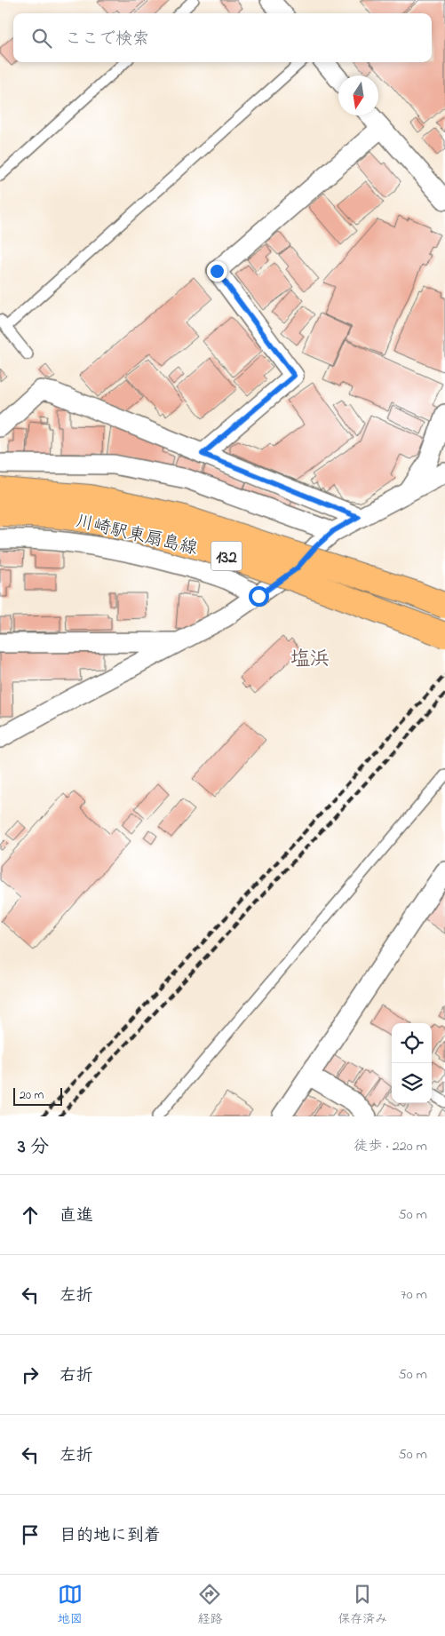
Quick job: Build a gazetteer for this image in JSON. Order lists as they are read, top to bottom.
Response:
{
  "streets": {
    "highway": ["川崎駅東扇島線", "132"]
  },
  "districts": ["塩浜"],
  "scale_bar": "20 m",
  "north": "bottom",
  "page": {
    "search": "ここで検索",
    "scale": "20 m",
    "heading": ["3 分", "徒歩 · 220 m"],
    "list": [
      ["直進", "50 m"],
      ["左折", "70 m"],
      ["右折", "50 m"],
      ["左折", "50 m"],
      "目的地に到着"
    ],
    "nav": ["地図", "経路", "保存済み"]
  }
}
